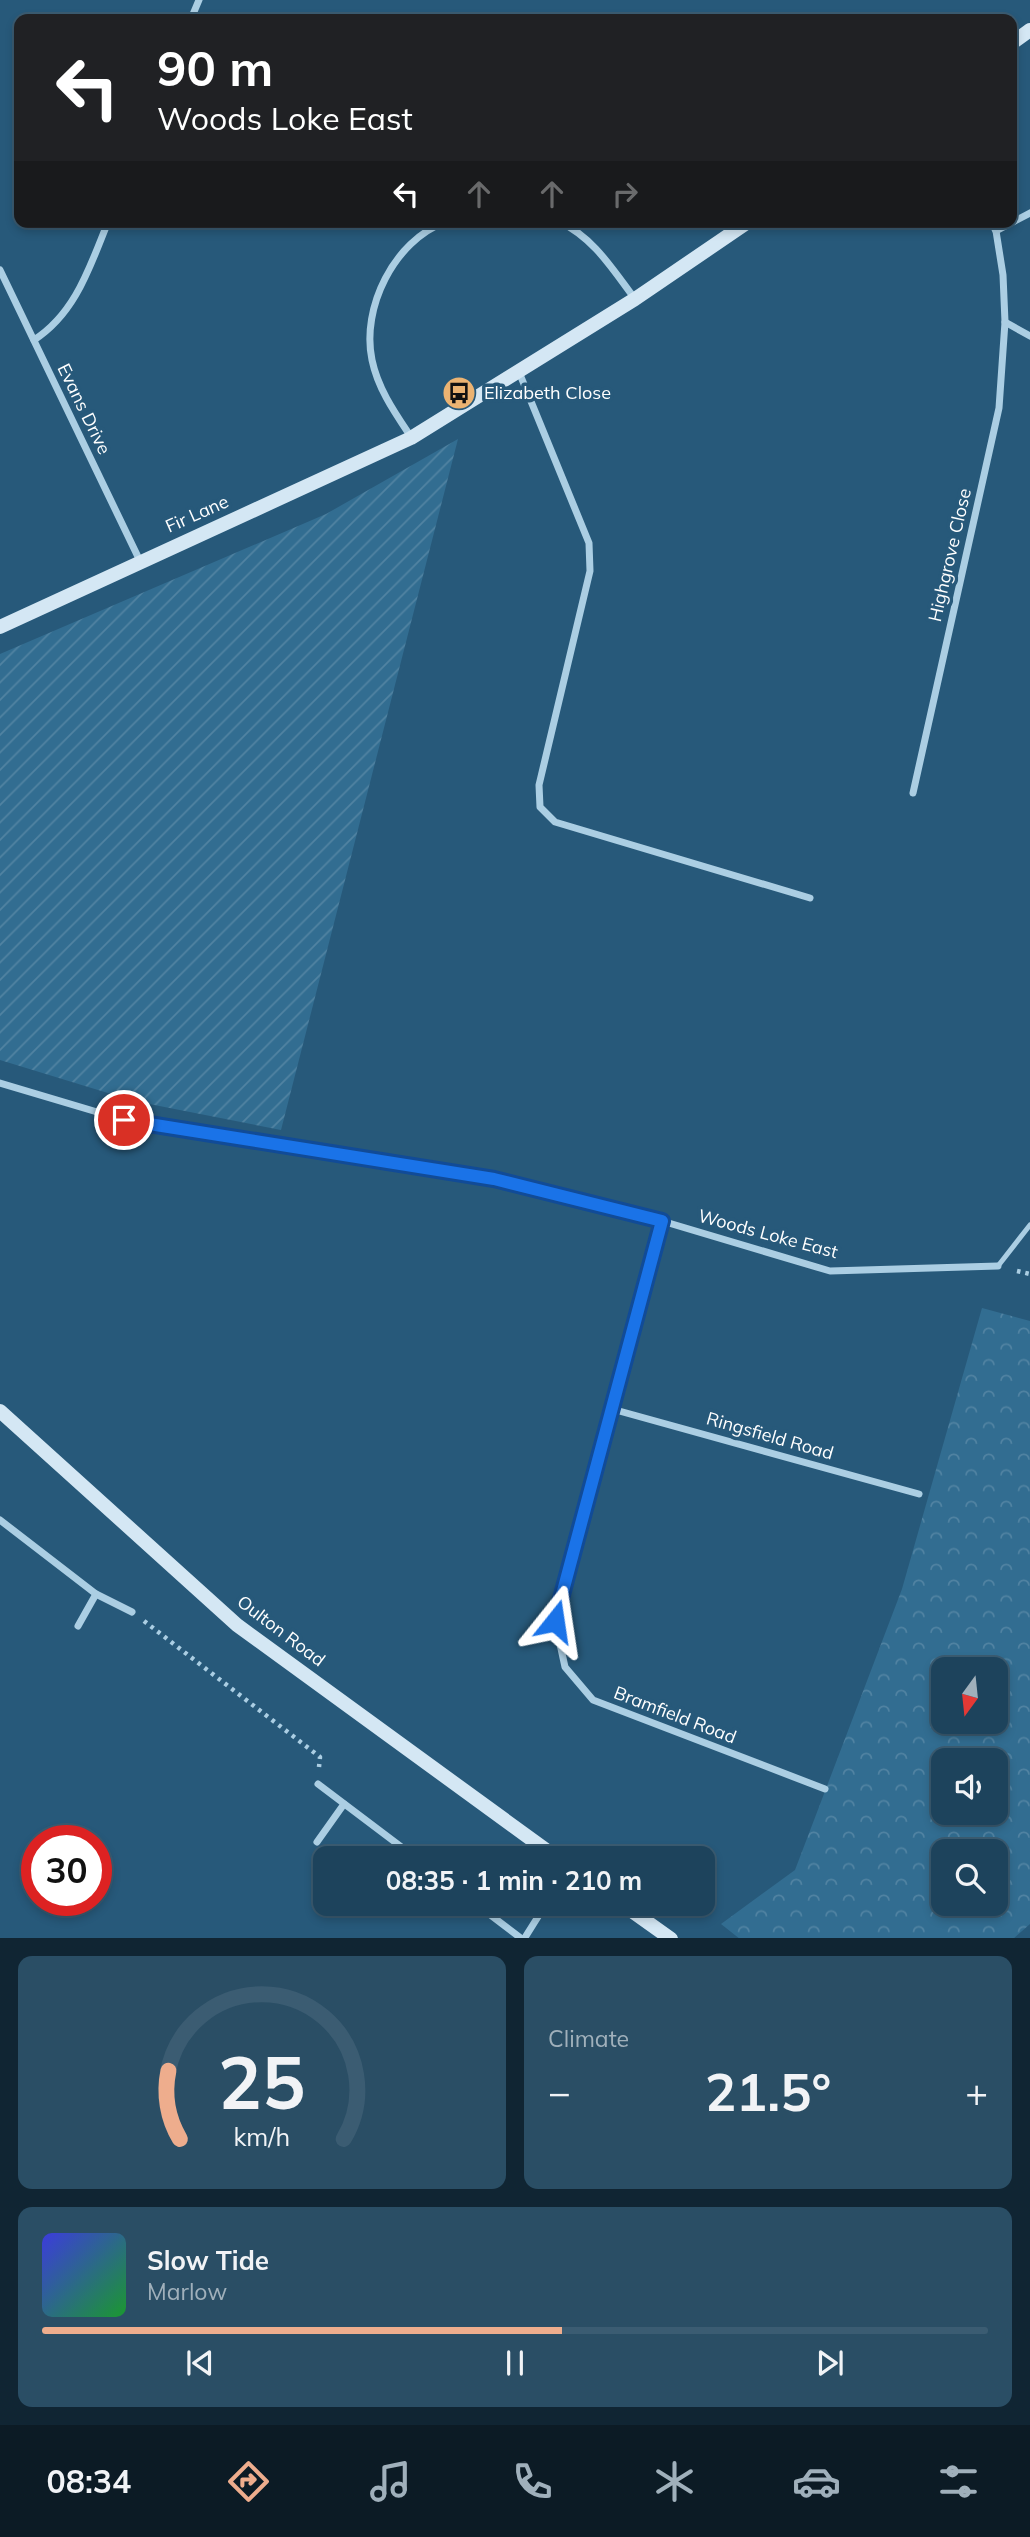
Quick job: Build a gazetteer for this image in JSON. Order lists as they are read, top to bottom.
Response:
{
  "streets": {
    "street": [
      "Evans Drive",
      "Fir Lane",
      "Highgrove Close",
      "Woods Loke East",
      "Ringsfield Road",
      "Oulton Road",
      "Bramfield Road"
    ]
  },
  "crossings": [
    ["Evans Drive", "Fir Lane"],
    ["Woods Loke East", "Bramfield Road"],
    ["Ringsfield Road", "Bramfield Road"]
  ],
  "places": {
    "bus stop": ["Elizabeth Close"]
  },
  "north": "bottom",
  "page": {
    "turn": ["90 m", "Woods Loke East"],
    "limit": "30",
    "trip": "08:35 · 1 min · 210 m",
    "tile": "Climate",
    "heat": ["−", "21.5°", "+"],
    "song": ["Slow Tide", "Marlow"],
    "tabs": "08:34",
    "gauge": ["25", "km/h"]
  }
}
